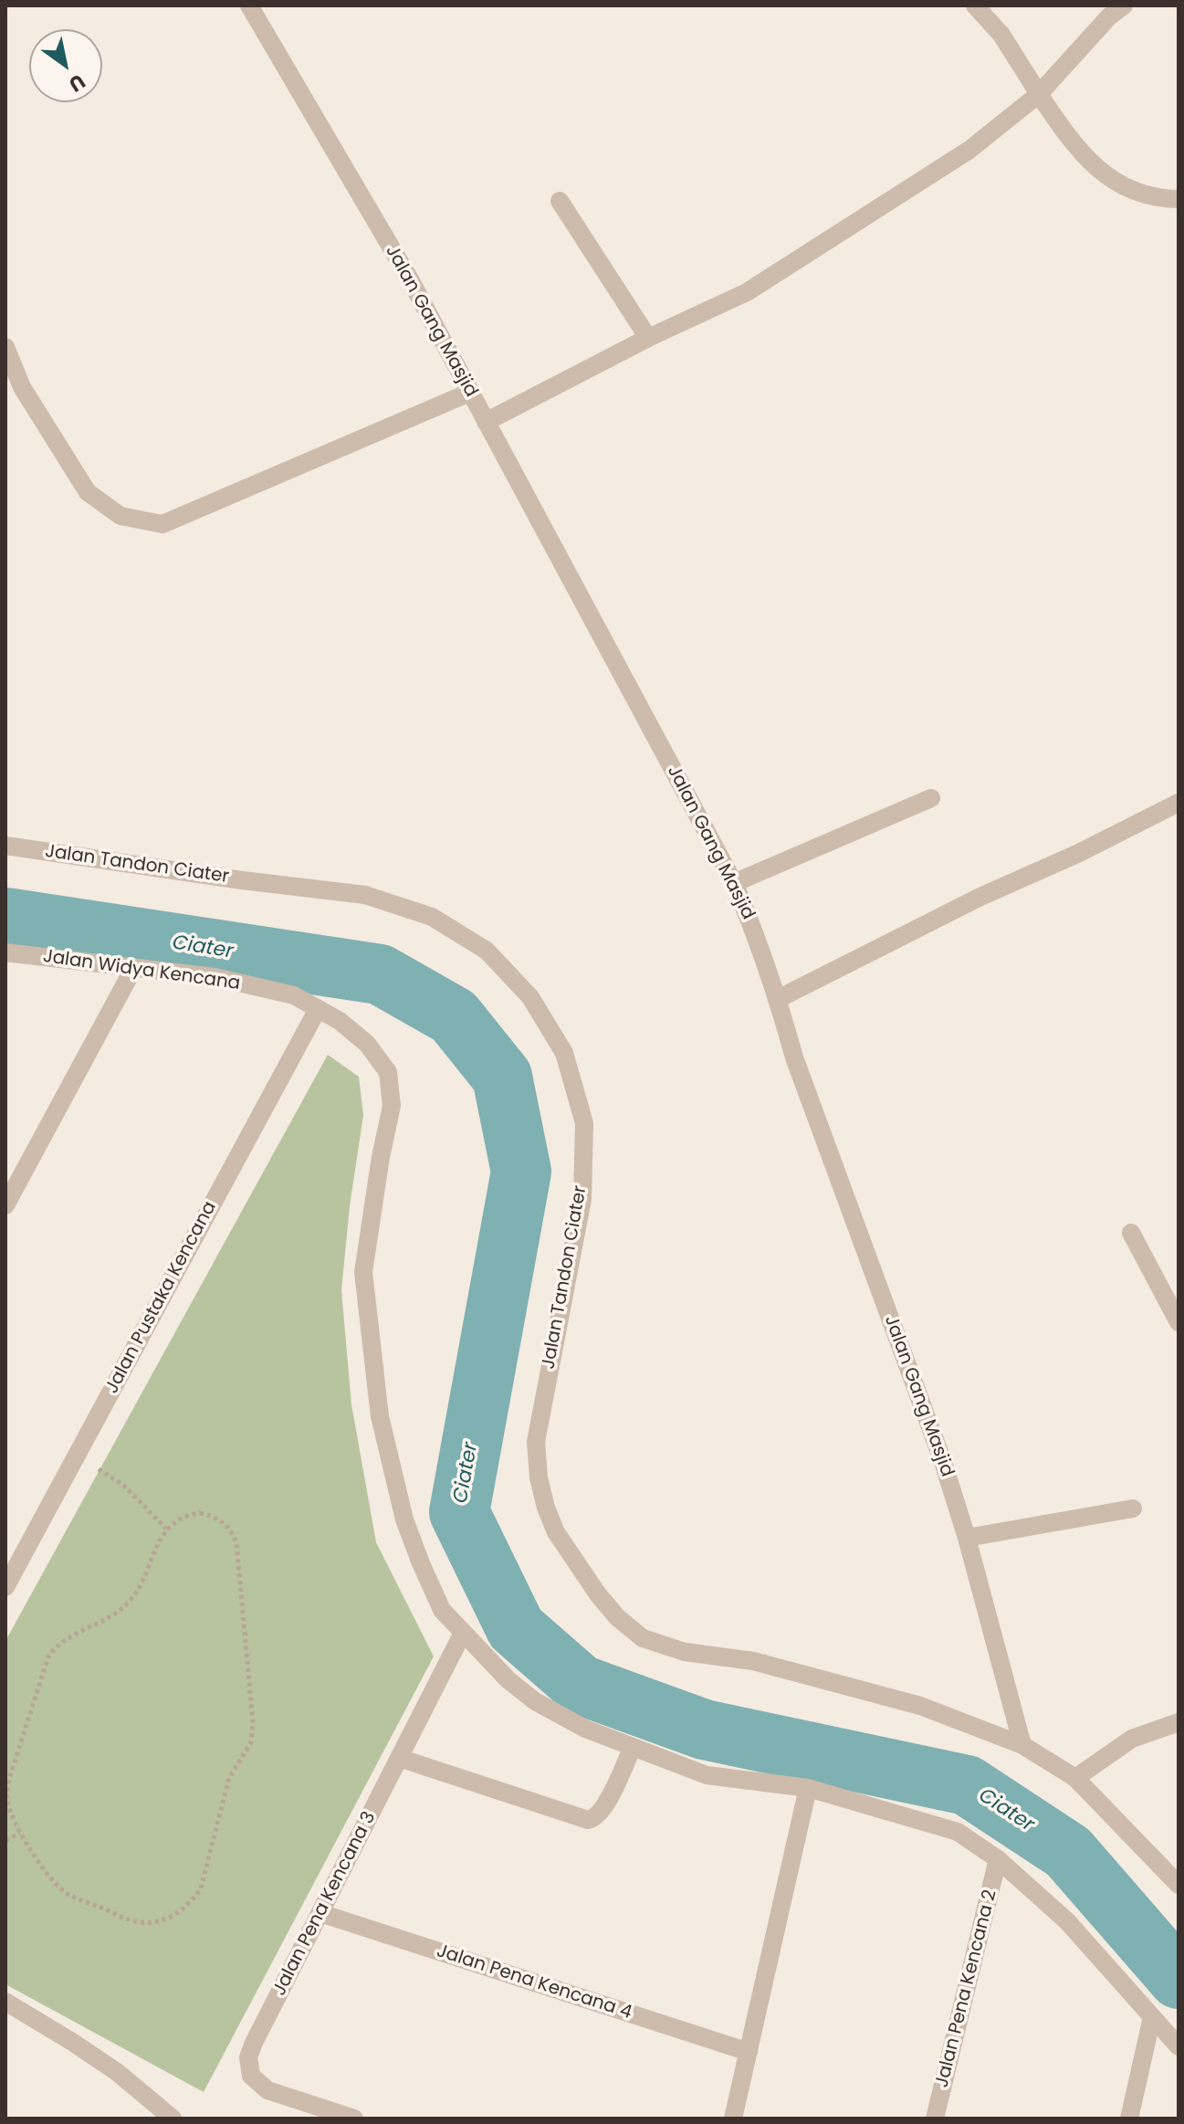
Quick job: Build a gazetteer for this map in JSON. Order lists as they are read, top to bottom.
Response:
{
  "streets": {
    "street": [
      "Jalan Gang Masjid",
      "Jalan Tandon Ciater",
      "Jalan Widya Kencana",
      "Jalan Pustaka Kencana",
      "Jalan Pena Kencana 3",
      "Jalan Pena Kencana 4",
      "Jalan Pena Kencana 2"
    ]
  },
  "crossings": [
    ["Jalan Gang Masjid", "Jalan Tandon Ciater"],
    ["Jalan Widya Kencana", "Jalan Pustaka Kencana"],
    ["Jalan Widya Kencana", "Jalan Pena Kencana 3"],
    ["Jalan Widya Kencana", "Jalan Pena Kencana 2"],
    ["Jalan Pena Kencana 3", "Jalan Pena Kencana 4"]
  ],
  "water": ["Ciater"],
  "north": "bottom right"
}
